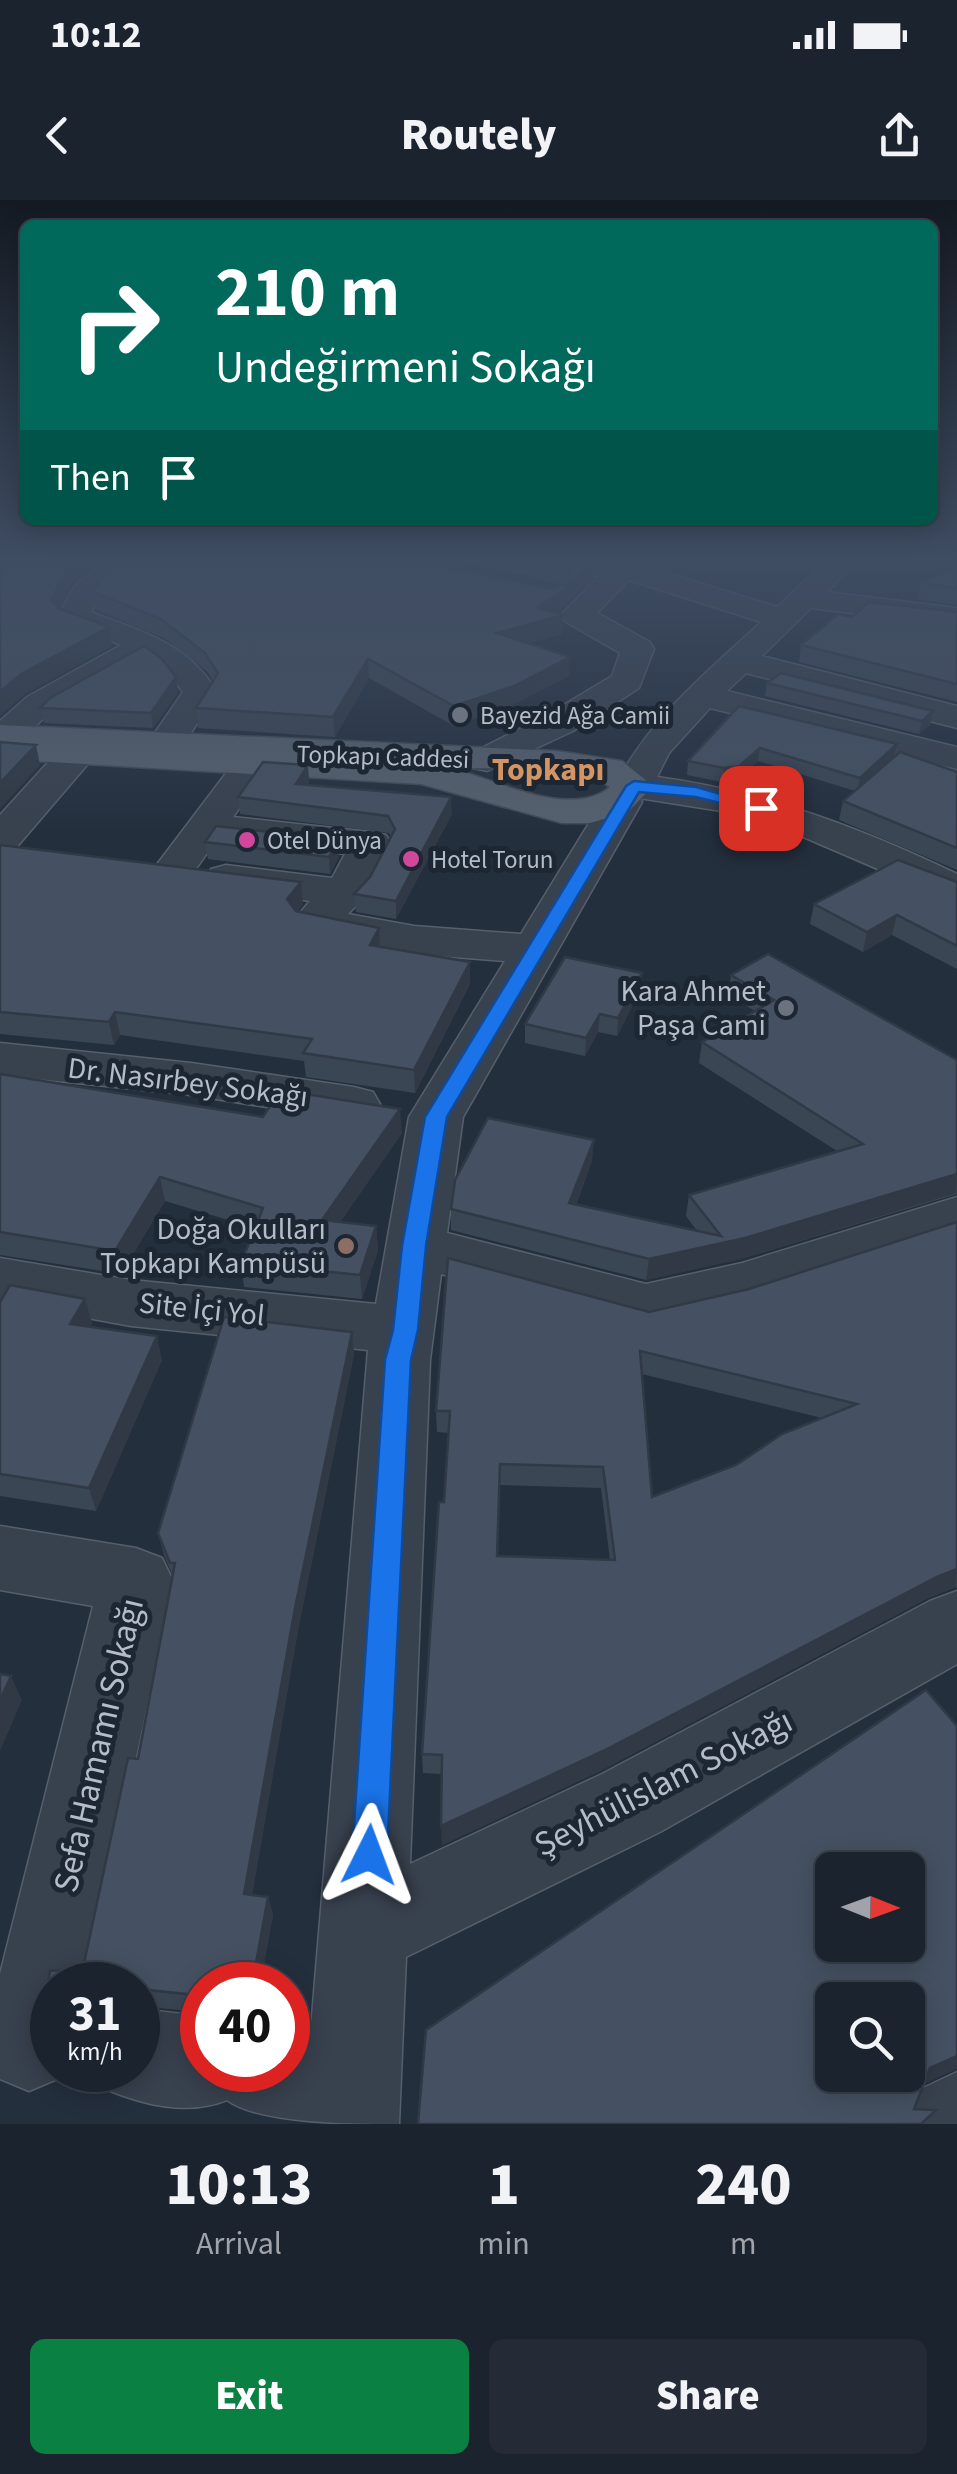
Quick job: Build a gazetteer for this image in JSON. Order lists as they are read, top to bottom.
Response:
{
  "streets": {
    "main road": ["Topkapı Caddesi"],
    "street": [
      "Dr. Nasırbey Sokağı",
      "Site İçi Yol",
      "Sefa Hamamı Sokağı",
      "Şeyhülislam Sokağı"
    ]
  },
  "districts": ["Topkapı"],
  "places": [
    "Bayezid Ağa Camii",
    "Otel Dünya",
    "Hotel Torun",
    "Kara Ahmet Paşa Cami",
    "Doğa Okulları Topkapı Kampüsü"
  ],
  "north": "right",
  "page": {
    "status": "10:12",
    "header": "Routely",
    "turn": ["210 m", "Undeğirmeni Sokağı"],
    "then": "Then",
    "speed": "31 km/h",
    "limit": "40",
    "eta": [
      "10:13",
      "Arrival",
      "1",
      "min",
      "240",
      "m"
    ],
    "buttons": ["Exit", "Share"]
  }
}
